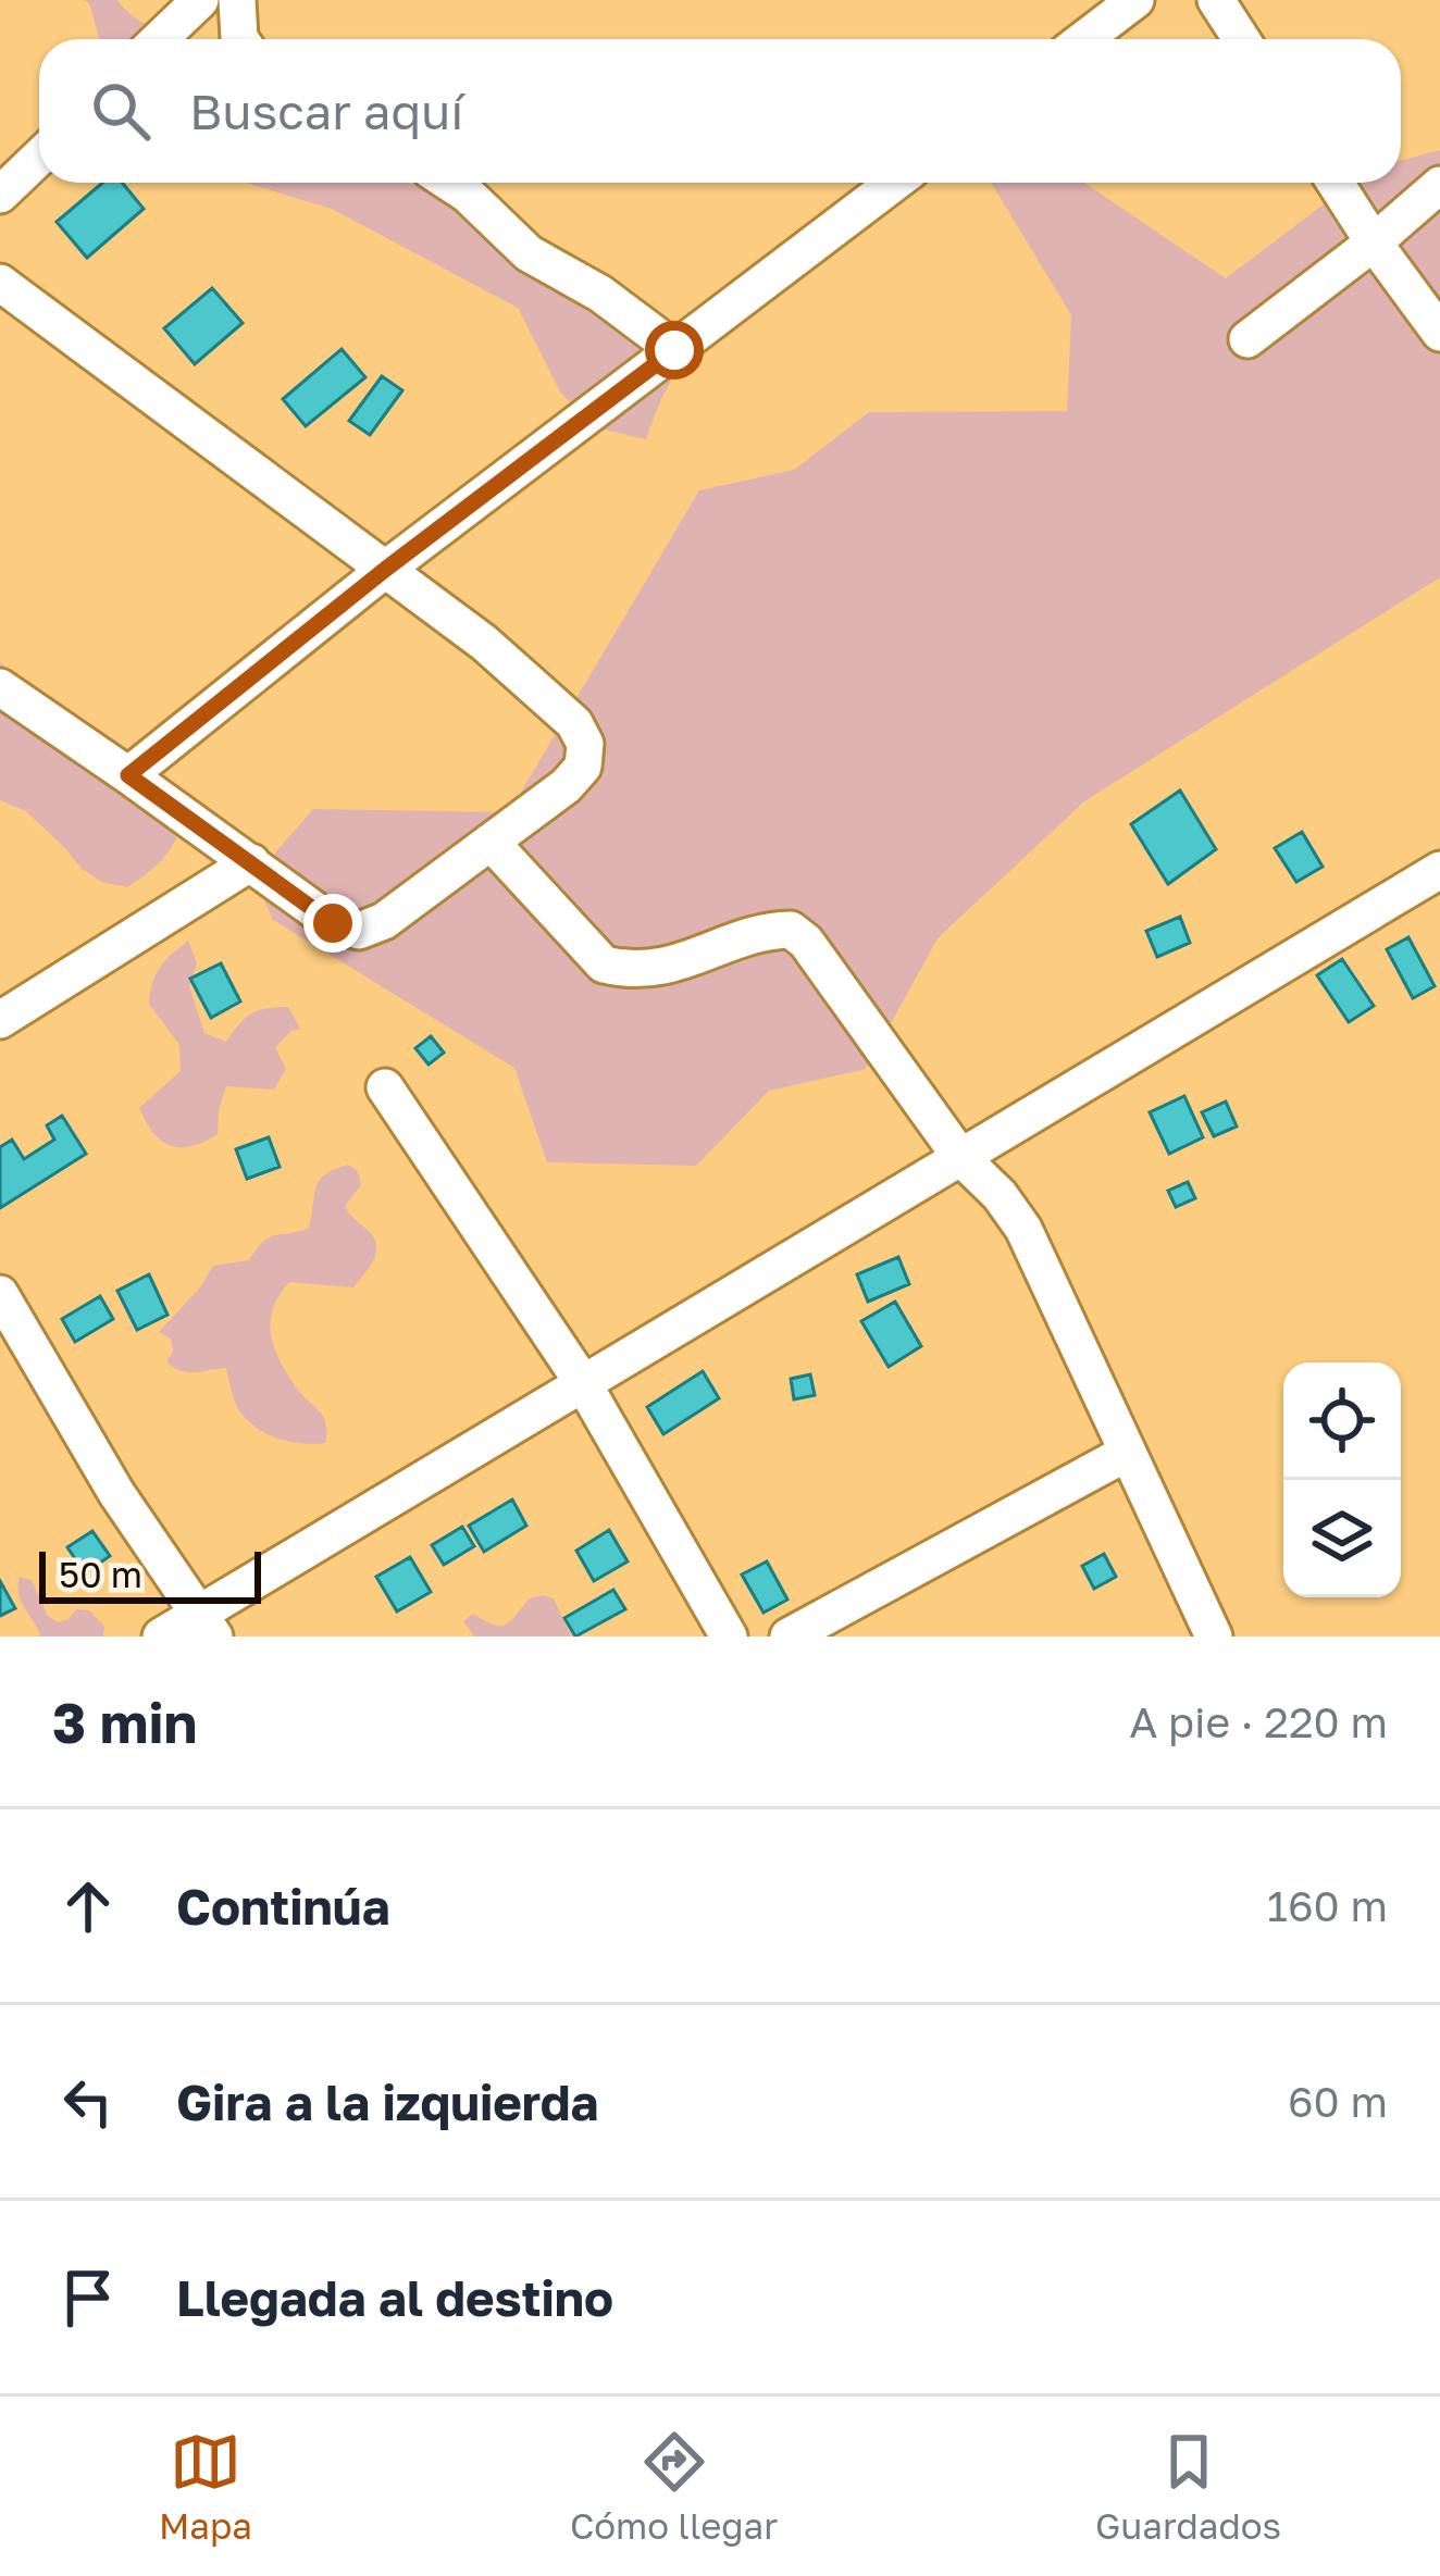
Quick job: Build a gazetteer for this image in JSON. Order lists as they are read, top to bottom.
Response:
{
  "scale_bar": "50 m",
  "page": {
    "search": "Buscar aquí",
    "scale": "50 m",
    "heading": ["3 min", "A pie · 220 m"],
    "list": [
      ["Continúa", "160 m"],
      ["Gira a la izquierda", "60 m"],
      "Llegada al destino"
    ],
    "nav": ["Mapa", "Cómo llegar", "Guardados"]
  }
}
